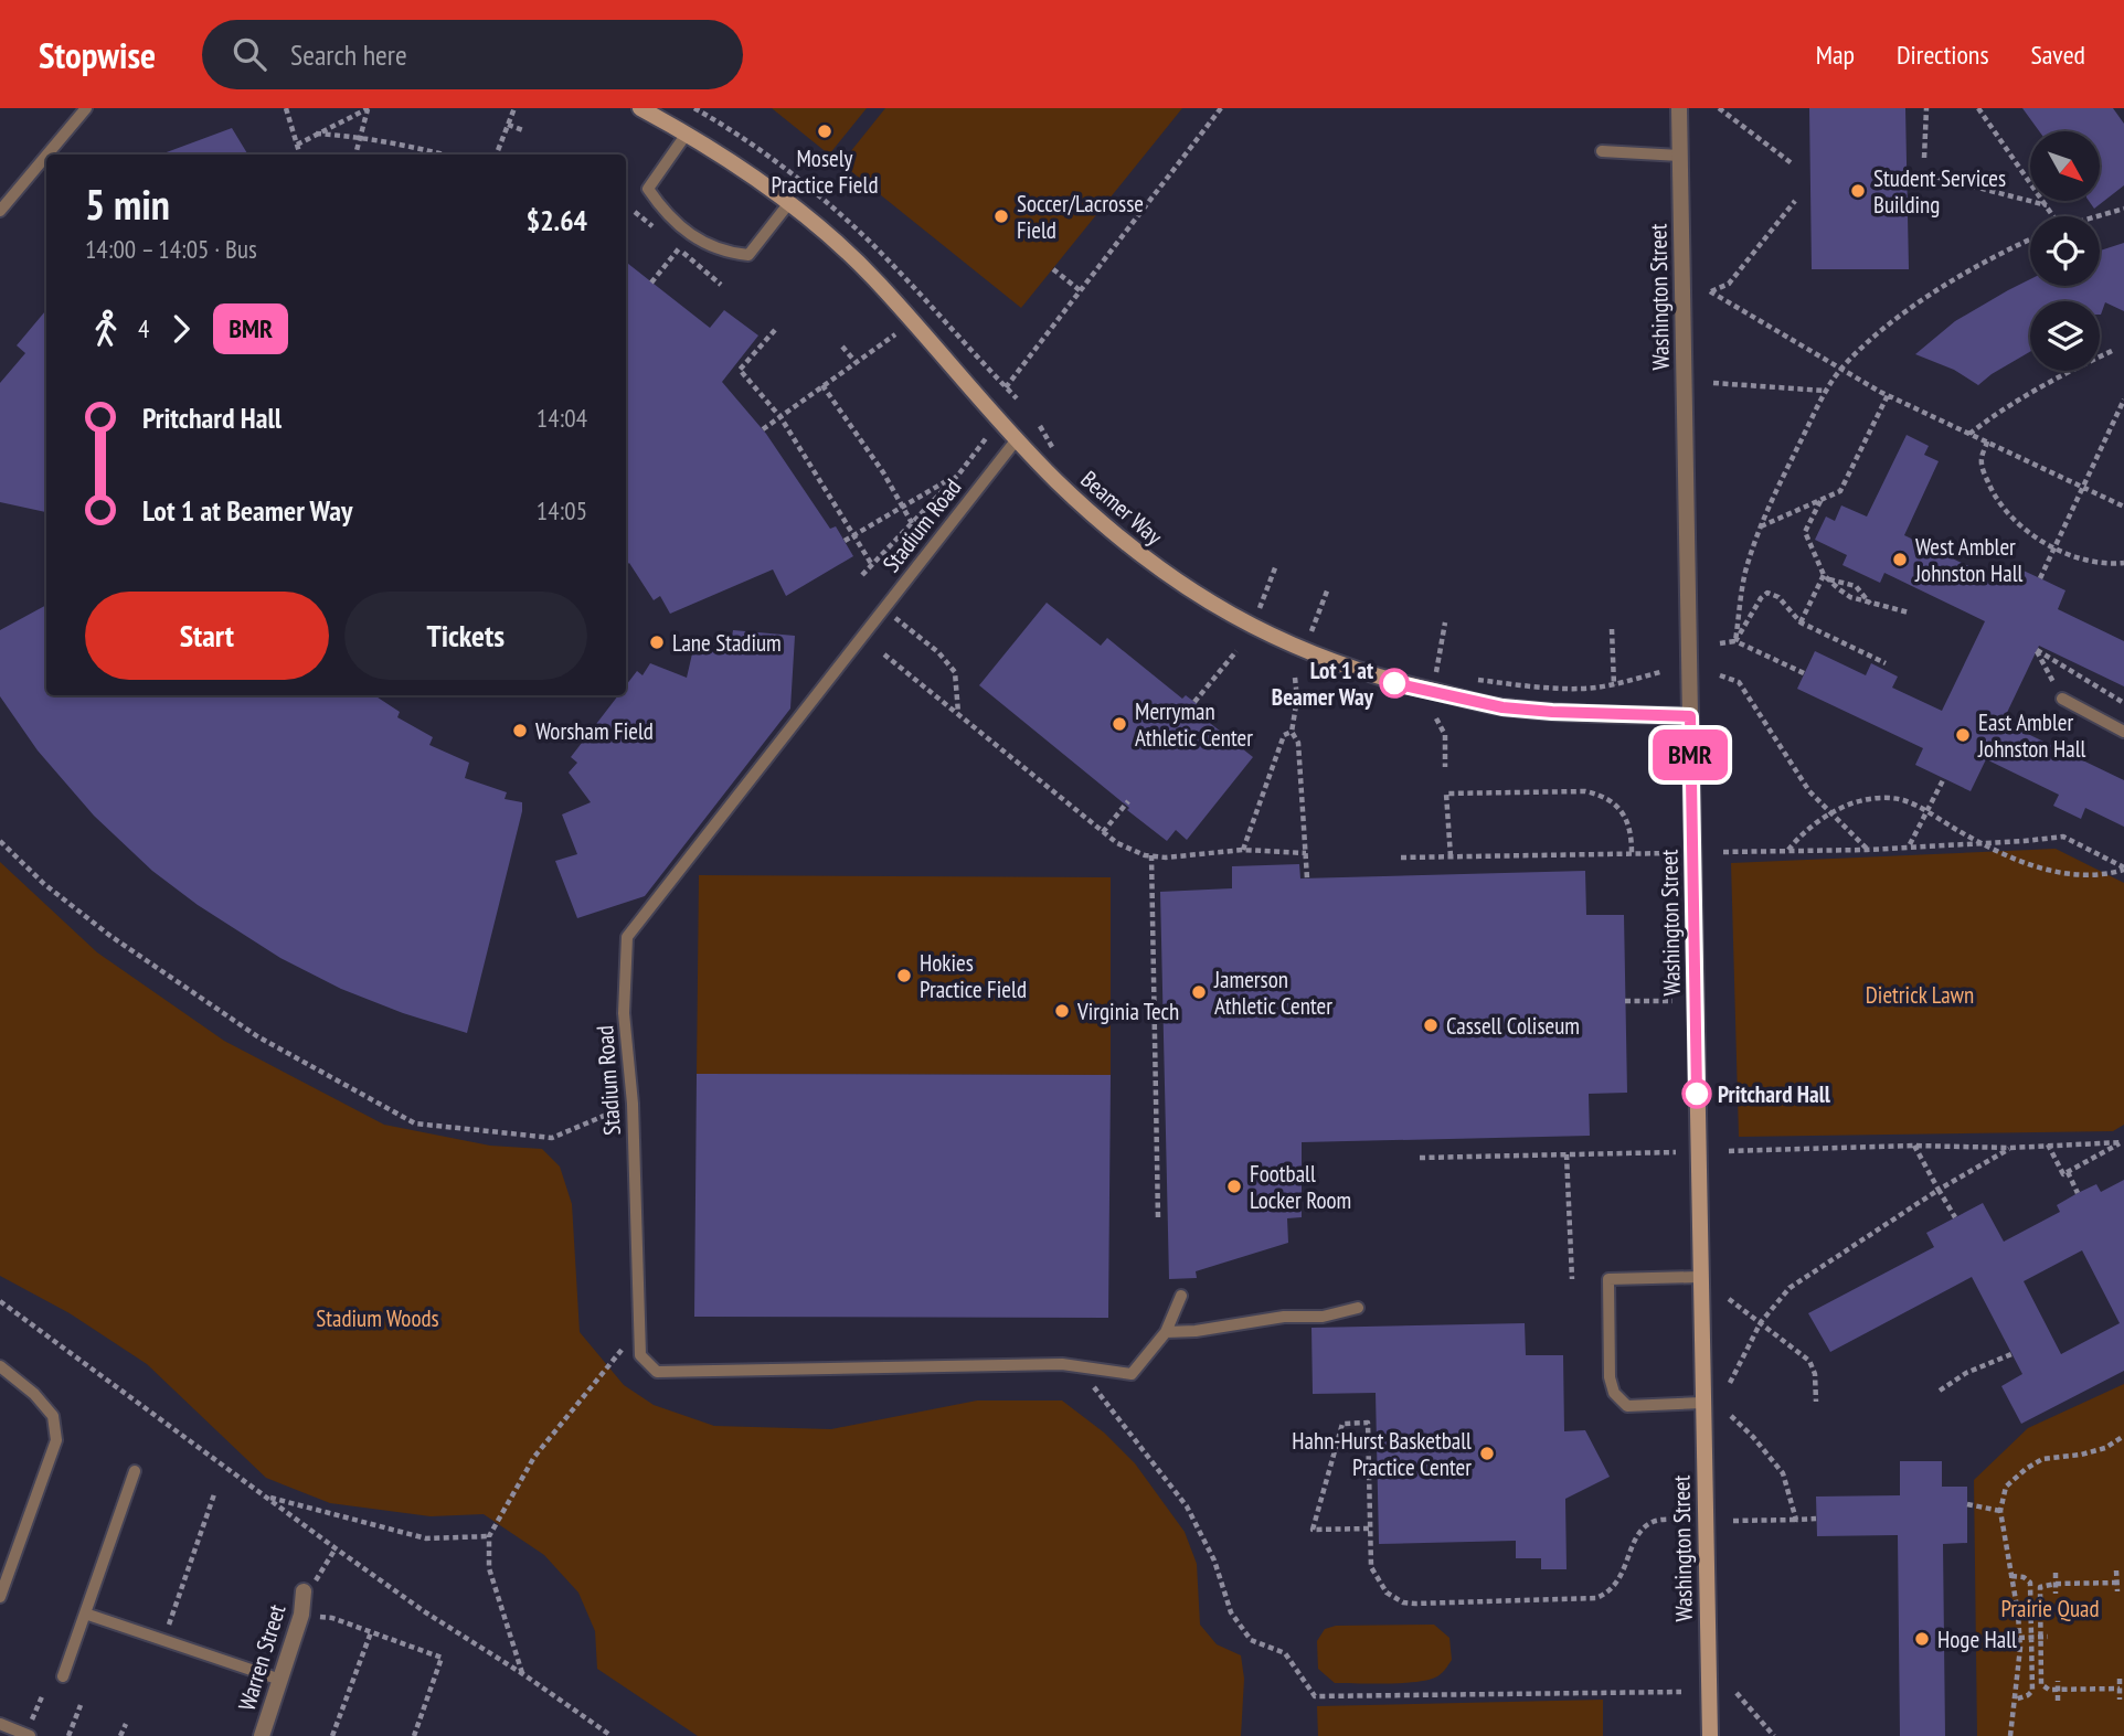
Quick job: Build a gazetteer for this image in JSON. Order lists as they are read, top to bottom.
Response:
{
  "streets": {
    "main road": ["Washington Street", "Beamer Way"],
    "street": ["Warren Street"],
    "lane": ["Stadium Road"]
  },
  "crossings": [
    ["Washington Street", "Beamer Way"],
    ["Beamer Way", "Stadium Road"]
  ],
  "parks": ["Dietrick Lawn", "Stadium Woods", "Prairie Quad"],
  "places": [
    "Mosely Practice Field",
    "Student Services Building",
    "Soccer/Lacrosse Field",
    "West Ambler Johnston Hall",
    "Lane Stadium",
    "Lot 1 at Beamer Way",
    "Merryman Athletic Center",
    "Worsham Field",
    "East Ambler Johnston Hall",
    "Hokies Practice Field",
    "Jamerson Athletic Center",
    "Virginia Tech",
    "Cassell Coliseum",
    "Pritchard Hall",
    "Football Locker Room",
    "Hahn-Hurst Basketball Practice Center",
    "Hoge Hall"
  ],
  "lines": ["bus line BMR"],
  "north": "bottom right",
  "page": {
    "header": "Stopwise",
    "search": "Search here",
    "nav": ["Map", "Directions", "Saved"],
    "on_map": "BMR",
    "heading": ["5 min", "14:00 – 14:05 · Bus", "$2.64"],
    "legs": ["4", "BMR"],
    "list": [
      {
        "name": "Pritchard Hall",
        "value": "14:04"
      },
      {
        "name": "Lot 1 at Beamer Way",
        "value": "14:05"
      }
    ],
    "buttons": ["Start", "Tickets"]
  }
}
